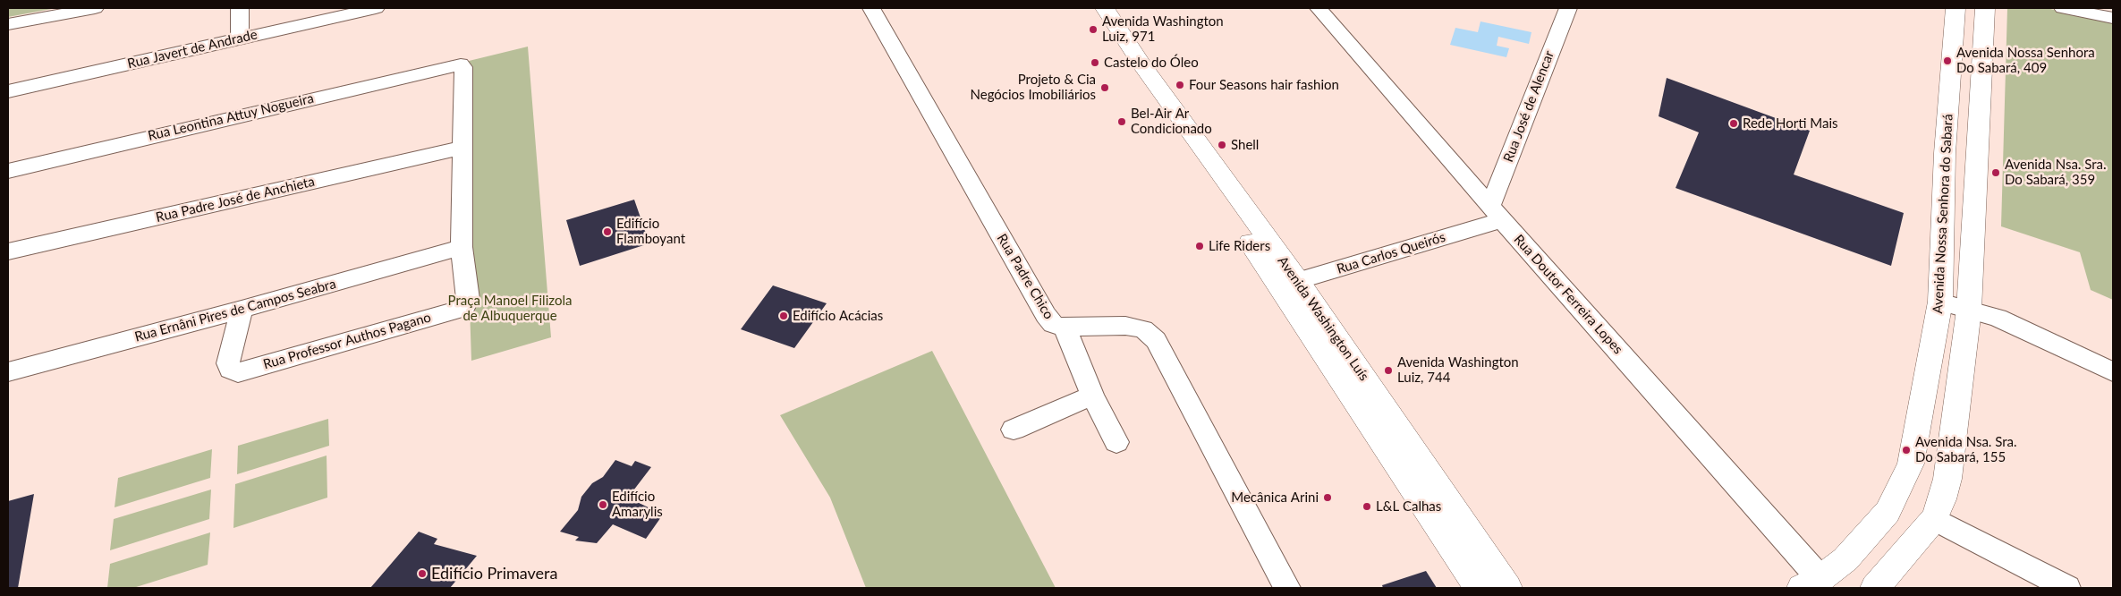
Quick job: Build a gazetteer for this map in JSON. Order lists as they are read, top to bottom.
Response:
{
  "streets": {
    "main road": ["Avenida Nossa Senhora do Sabará", "Avenida Washington Luís"],
    "street": [
      "Rua Javert de Andrade",
      "Rua José de Alencar",
      "Rua Leontina Attuy Nogueira",
      "Rua Padre José de Anchieta",
      "Rua Carlos Queirós",
      "Rua Padre Chico",
      "Rua Doutor Ferreira Lopes",
      "Rua Ernâni Pires de Campos Seabra",
      "Rua Professor Authos Pagano"
    ]
  },
  "crossings": [
    ["Rua José de Alencar", "Rua Carlos Queirós"],
    ["Rua José de Alencar", "Rua Doutor Ferreira Lopes"],
    ["Rua Leontina Attuy Nogueira", "Rua Professor Authos Pagano"],
    ["Rua Padre José de Anchieta", "Rua Professor Authos Pagano"],
    ["Avenida Nossa Senhora do Sabará", "Rua Doutor Ferreira Lopes"],
    ["Rua Carlos Queirós", "Rua Doutor Ferreira Lopes"],
    ["Rua Carlos Queirós", "Avenida Washington Luís"],
    ["Rua Ernâni Pires de Campos Seabra", "Rua Professor Authos Pagano"]
  ],
  "parks": ["Praça Manoel Filizola de Albuquerque"],
  "places": [
    "Avenida Washington Luiz, 971",
    "Avenida Nossa Senhora Do Sabará, 409",
    "Castelo do Óleo",
    "Four Seasons hair fashion",
    "Projeto & Cia Negócios Imobiliários",
    "Bel-Air Ar Condicionado",
    "Rede Horti Mais",
    "Shell",
    "Avenida Nsa. Sra. Do Sabará, 359",
    "Edifício Flamboyant",
    "Life Riders",
    "Edifício Acácias",
    "Avenida Washington Luiz, 744",
    "Avenida Nsa. Sra. Do Sabará, 155",
    "Mecânica Arini",
    "Edifício Amarylis",
    "L&L Calhas",
    "Edifício Primavera"
  ]
}
